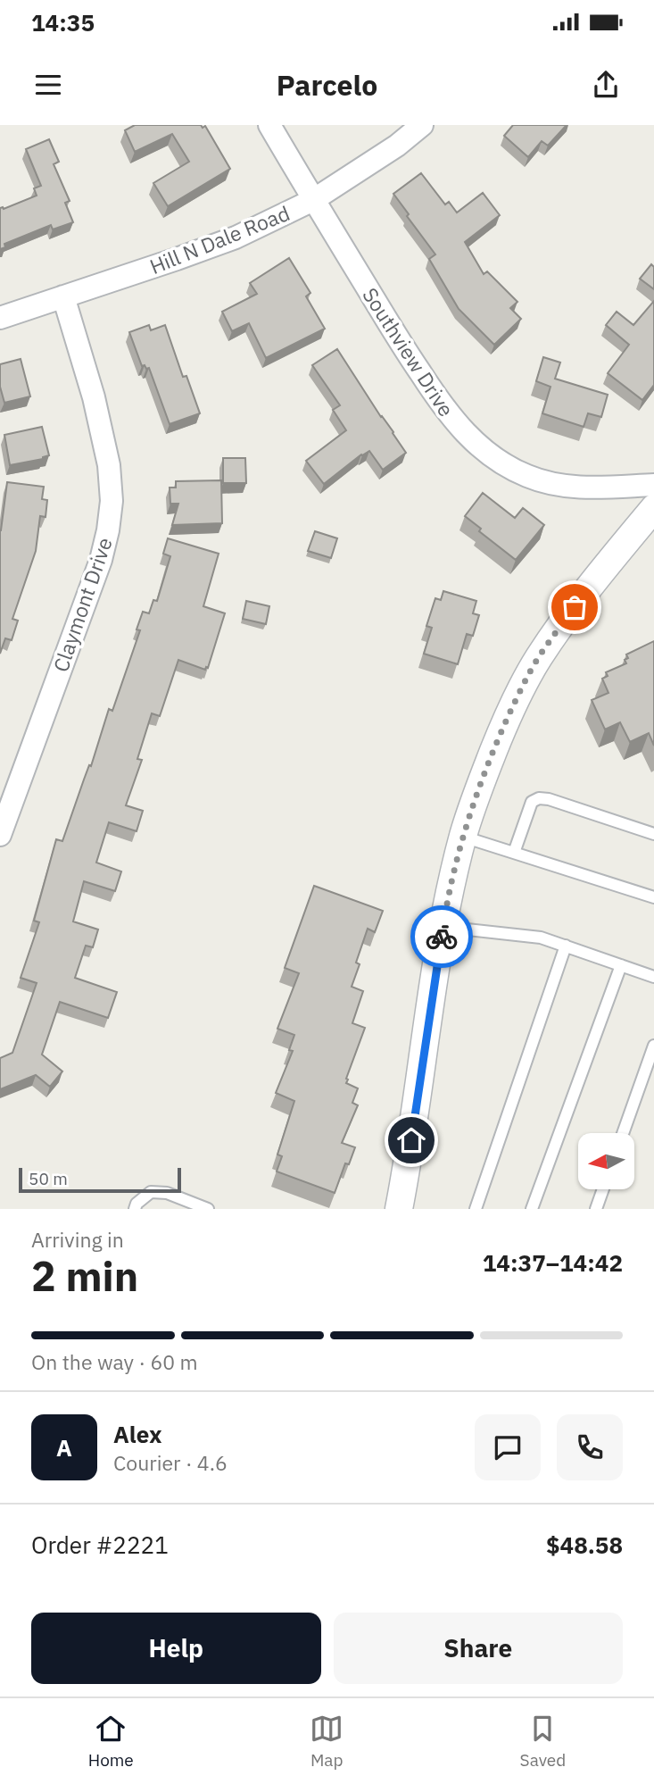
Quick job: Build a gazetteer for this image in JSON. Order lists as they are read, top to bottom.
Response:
{
  "streets": {
    "street": ["Hill N Dale Road", "Southview Drive", "Claymont Drive"]
  },
  "crossings": [
    ["Hill N Dale Road", "Southview Drive"],
    ["Hill N Dale Road", "Claymont Drive"]
  ],
  "scale_bar": "50 m",
  "north": "left",
  "page": {
    "status": "14:35",
    "header": "Parcelo",
    "scale": "50 m",
    "heading": ["2 min", "Arriving in", "14:37–14:42"],
    "panel": [
      "Alex",
      "Courier · 4.6",
      "Order #2221",
      "$48.58"
    ],
    "bar": "On the way · 60 m",
    "round": "A",
    "buttons": ["Help", "Share"],
    "tabs": ["Home", "Map", "Saved"]
  }
}
